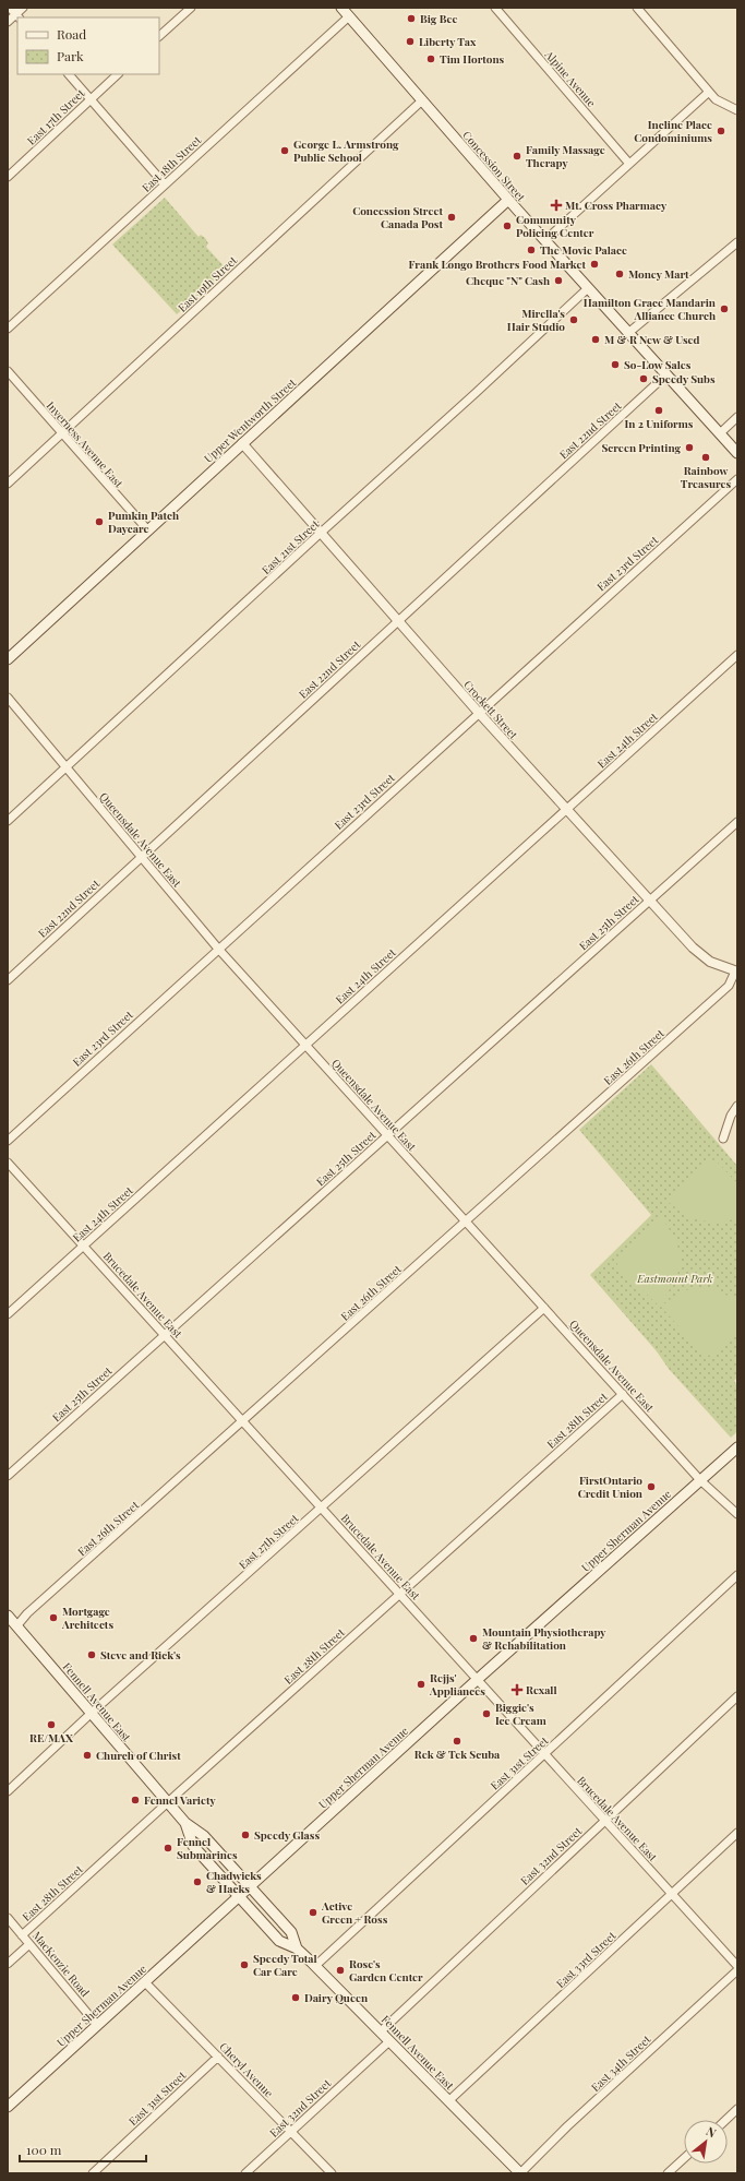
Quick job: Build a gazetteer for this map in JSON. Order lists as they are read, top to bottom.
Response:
{
  "streets": {
    "main road": [
      "Concession Street",
      "Upper Wentworth Street",
      "Upper Sherman Avenue",
      "Fennell Avenue East"
    ],
    "street": [
      "Alpine Avenue",
      "East 17th Street",
      "East 18th Street",
      "East 19th Street",
      "East 22nd Street",
      "Inverness Avenue East",
      "East 21st Street",
      "East 23rd Street",
      "Crockett Street",
      "East 24th Street",
      "Queensdale Avenue East",
      "East 25th Street",
      "East 26th Street",
      "Brucedale Avenue East",
      "East 28th Street",
      "East 27th Street",
      "East 31st Street",
      "East 32nd Street",
      "East 33rd Street",
      "MacKenzie Road",
      "East 34th Street",
      "Cheryl Avenue"
    ]
  },
  "crossings": [
    ["East 18th Street", "Concession Street"],
    ["Concession Street", "East 19th Street"],
    ["Concession Street", "Upper Wentworth Street"],
    ["Concession Street", "East 22nd Street"],
    ["Concession Street", "East 21st Street"],
    ["East 19th Street", "Inverness Avenue East"],
    ["Upper Wentworth Street", "Inverness Avenue East"],
    ["Upper Wentworth Street", "Crockett Street"],
    ["East 22nd Street", "Crockett Street"],
    ["East 22nd Street", "Queensdale Avenue East"],
    ["East 21st Street", "Crockett Street"],
    ["East 21st Street", "Queensdale Avenue East"],
    ["East 23rd Street", "Crockett Street"],
    ["East 23rd Street", "Queensdale Avenue East"],
    ["Crockett Street", "East 24th Street"],
    ["Crockett Street", "East 25th Street"],
    ["Crockett Street", "East 26th Street"],
    ["East 24th Street", "Queensdale Avenue East"],
    ["East 24th Street", "Brucedale Avenue East"],
    ["Queensdale Avenue East", "East 25th Street"],
    ["Queensdale Avenue East", "East 26th Street"],
    ["Queensdale Avenue East", "East 28th Street"],
    ["Queensdale Avenue East", "Upper Sherman Avenue"],
    ["Queensdale Avenue East", "East 27th Street"],
    ["East 25th Street", "Brucedale Avenue East"],
    ["East 26th Street", "Brucedale Avenue East"],
    ["East 26th Street", "Fennell Avenue East"],
    ["Brucedale Avenue East", "East 28th Street"],
    ["Brucedale Avenue East", "Upper Sherman Avenue"],
    ["Brucedale Avenue East", "East 27th Street"],
    ["Brucedale Avenue East", "East 31st Street"],
    ["Brucedale Avenue East", "East 32nd Street"],
    ["Brucedale Avenue East", "East 33rd Street"],
    ["East 28th Street", "Fennell Avenue East"],
    ["East 28th Street", "MacKenzie Road"],
    ["Upper Sherman Avenue", "Fennell Avenue East"],
    ["Upper Sherman Avenue", "MacKenzie Road"],
    ["Upper Sherman Avenue", "Cheryl Avenue"],
    ["East 27th Street", "Fennell Avenue East"],
    ["Fennell Avenue East", "East 31st Street"],
    ["Fennell Avenue East", "East 32nd Street"],
    ["Fennell Avenue East", "East 33rd Street"],
    ["Fennell Avenue East", "East 34th Street"],
    ["East 31st Street", "Cheryl Avenue"],
    ["East 32nd Street", "Cheryl Avenue"]
  ],
  "parks": ["Eastmount Park"],
  "places": {
    "other": [
      "Big Bee",
      "Liberty Tax",
      "Tim Hortons",
      "Incline Place Condominiums",
      "George L. Armstrong Public School",
      "Family Massage Therapy",
      "Concession Street Canada Post",
      "Community Policing Center",
      "The Movie Palace",
      "Frank Longo Brothers Food Market",
      "Money Mart",
      "Cheque \"N\" Cash",
      "Hamilton Grace Mandarin Alliance Church",
      "Mirella's Hair Studio",
      "M & R New & Used",
      "So-Low Sales",
      "Speedy Subs",
      "In 2 Uniforms",
      "Screen Printing",
      "Rainbow Treasures",
      "Pumkin Patch Daycare",
      "FirstOntario Credit Union",
      "Mortgage Architects",
      "Mountain Physiotherapy & Rehabilitation",
      "Steve and Rick's",
      "Rejjs' Appliances",
      "Biggie's Ice Cream",
      "RE/MAX",
      "Rek & Tek Scuba",
      "Church of Christ",
      "Fennel Variety",
      "Speedy Glass",
      "Fennel Submarines",
      "Chadwicks & Hacks",
      "Active Green + Ross",
      "Speedy Total Car Care",
      "Rose's Garden Center",
      "Dairy Queen"
    ],
    "health": ["Mt. Cross Pharmacy", "Rexall"]
  },
  "legend": ["Road", "Park"],
  "scale_bar": "100 m",
  "north": "top right"
}
